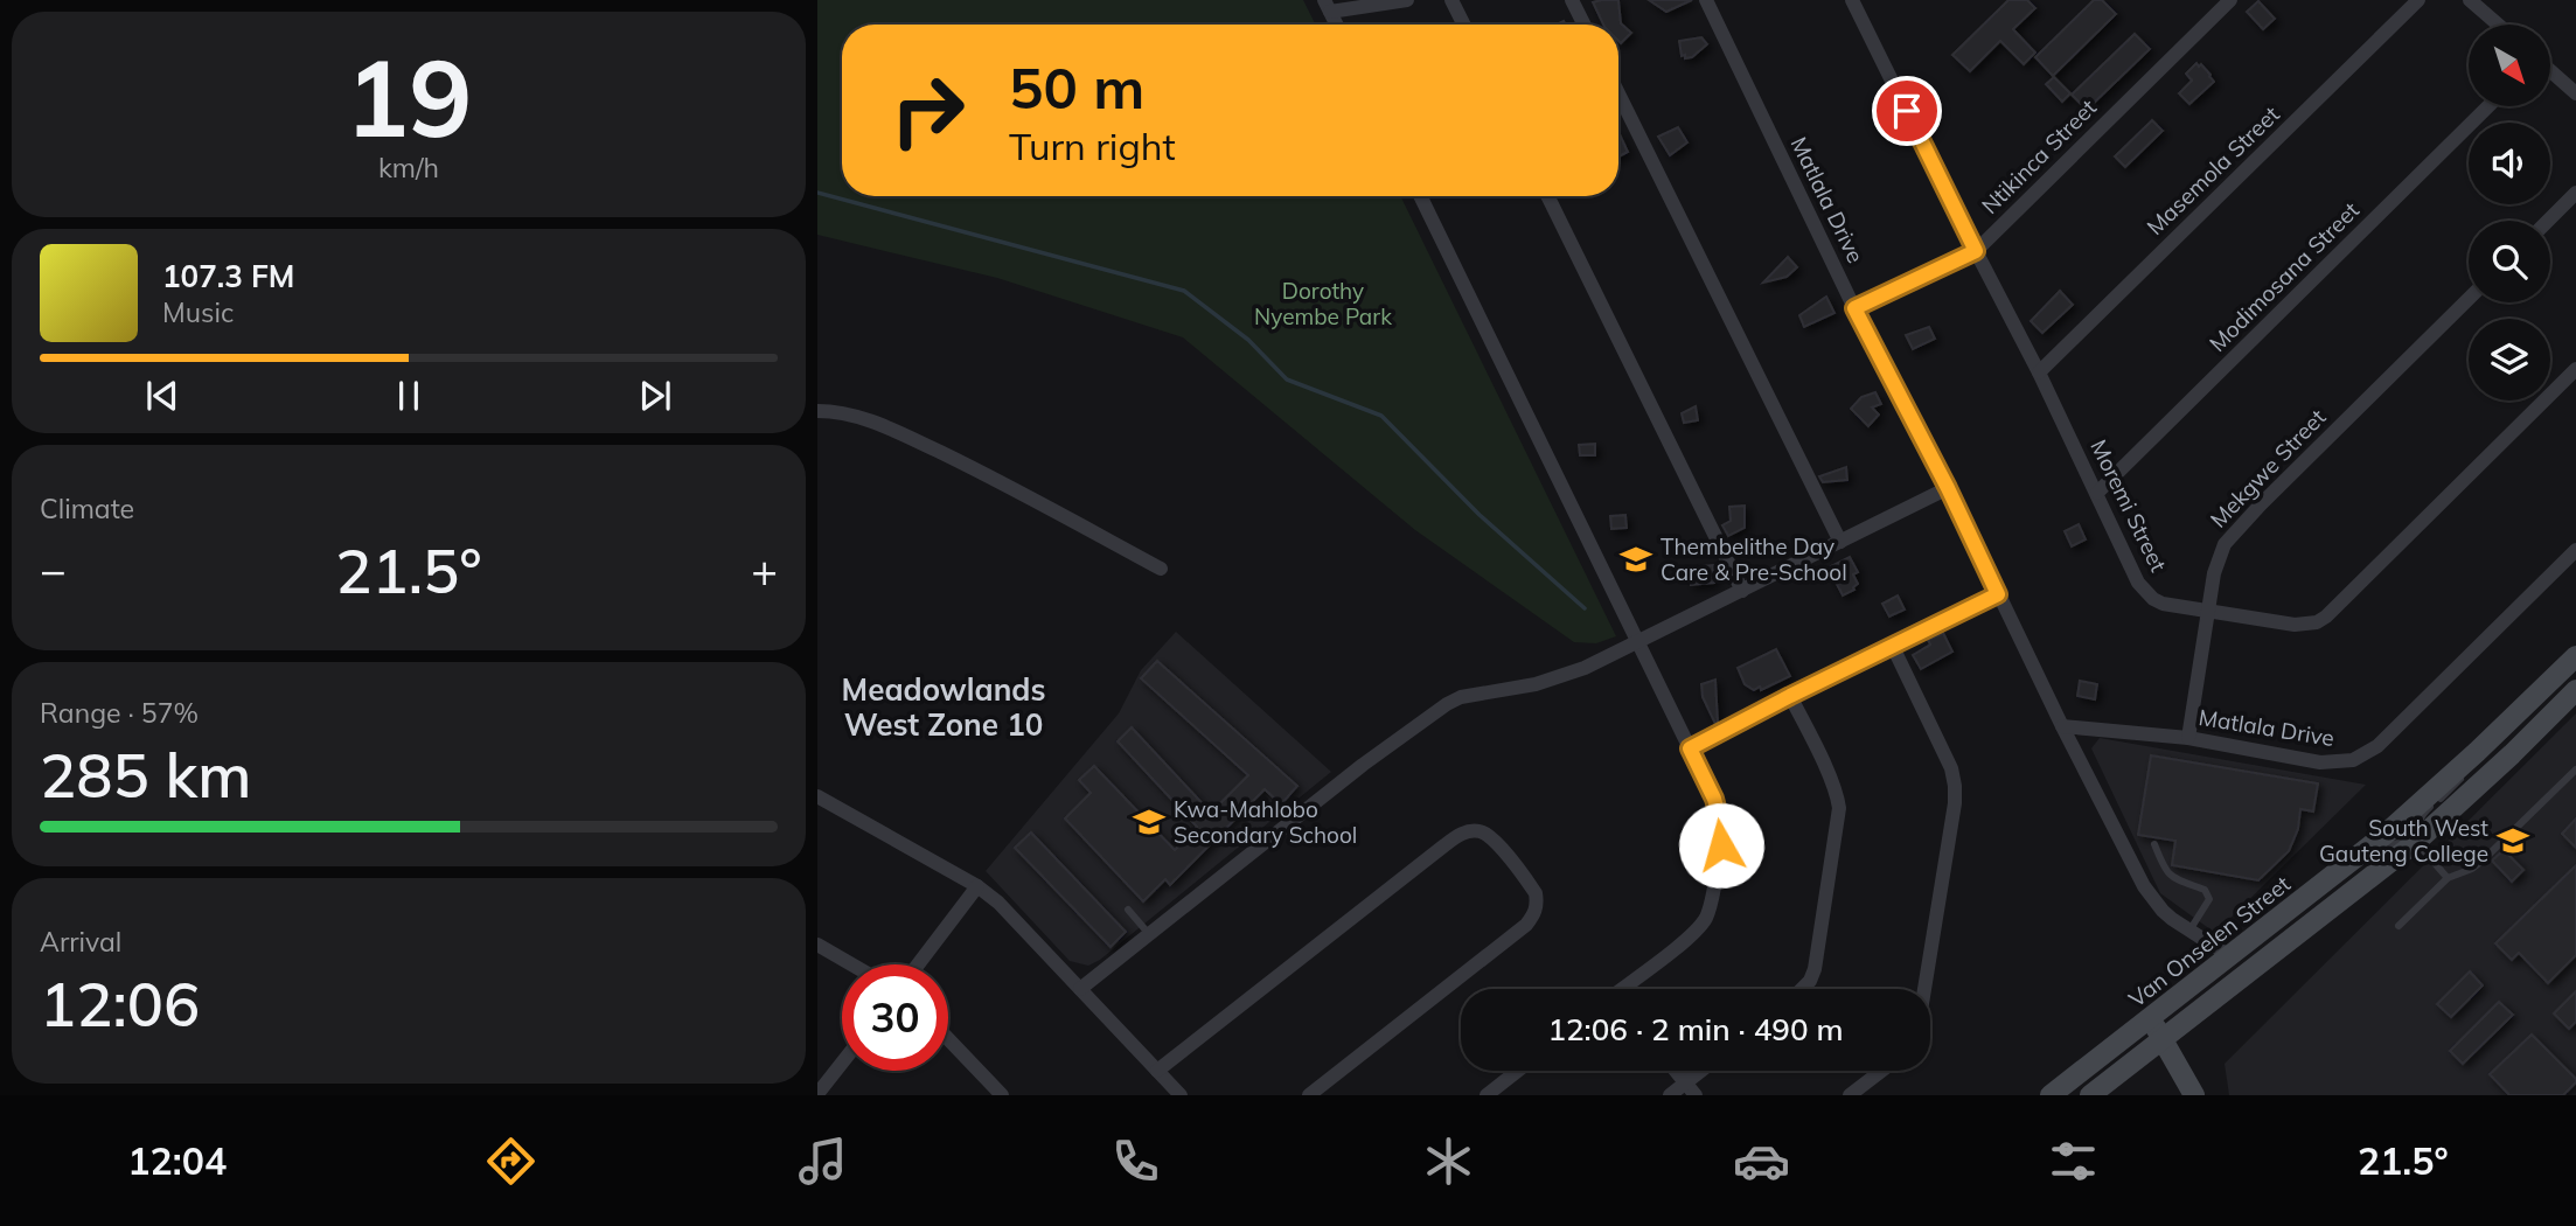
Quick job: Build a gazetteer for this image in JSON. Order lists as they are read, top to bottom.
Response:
{
  "streets": {
    "main road": ["Van Onselen Street"],
    "street": [
      "Ntikinca Street",
      "Masemola Street",
      "Matlala Drive",
      "Modimosana Street",
      "Mekgwe Street",
      "Moremi Street"
    ]
  },
  "crossings": [
    ["Ntikinca Street", "Matlala Drive"],
    ["Ntikinca Street", "Moremi Street"],
    ["Masemola Street", "Moremi Street"],
    ["Matlala Drive", "Mekgwe Street"],
    ["Matlala Drive", "Van Onselen Street"],
    ["Modimosana Street", "Moremi Street"],
    ["Mekgwe Street", "Moremi Street"]
  ],
  "districts": ["Meadowlands West Zone 10"],
  "parks": ["Dorothy Nyembe Park"],
  "places": {
    "school or university": ["Thembelithe Day Care & Pre-School", "Kwa-Mahlobo Secondary School", "South West Gauteng College"]
  },
  "north": "bottom right",
  "page": {
    "tile": [
      ["19", "km/h"],
      "Climate",
      ["Range · 57%", "285 km"],
      ["Arrival", "12:06"]
    ],
    "turn": ["50 m", "Turn right"],
    "song": ["107.3 FM", "Music"],
    "heat": ["−", "21.5°", "+"],
    "limit": "30",
    "trip": "12:06 · 2 min · 490 m",
    "tabs": ["12:04", "21.5°"]
  }
}
